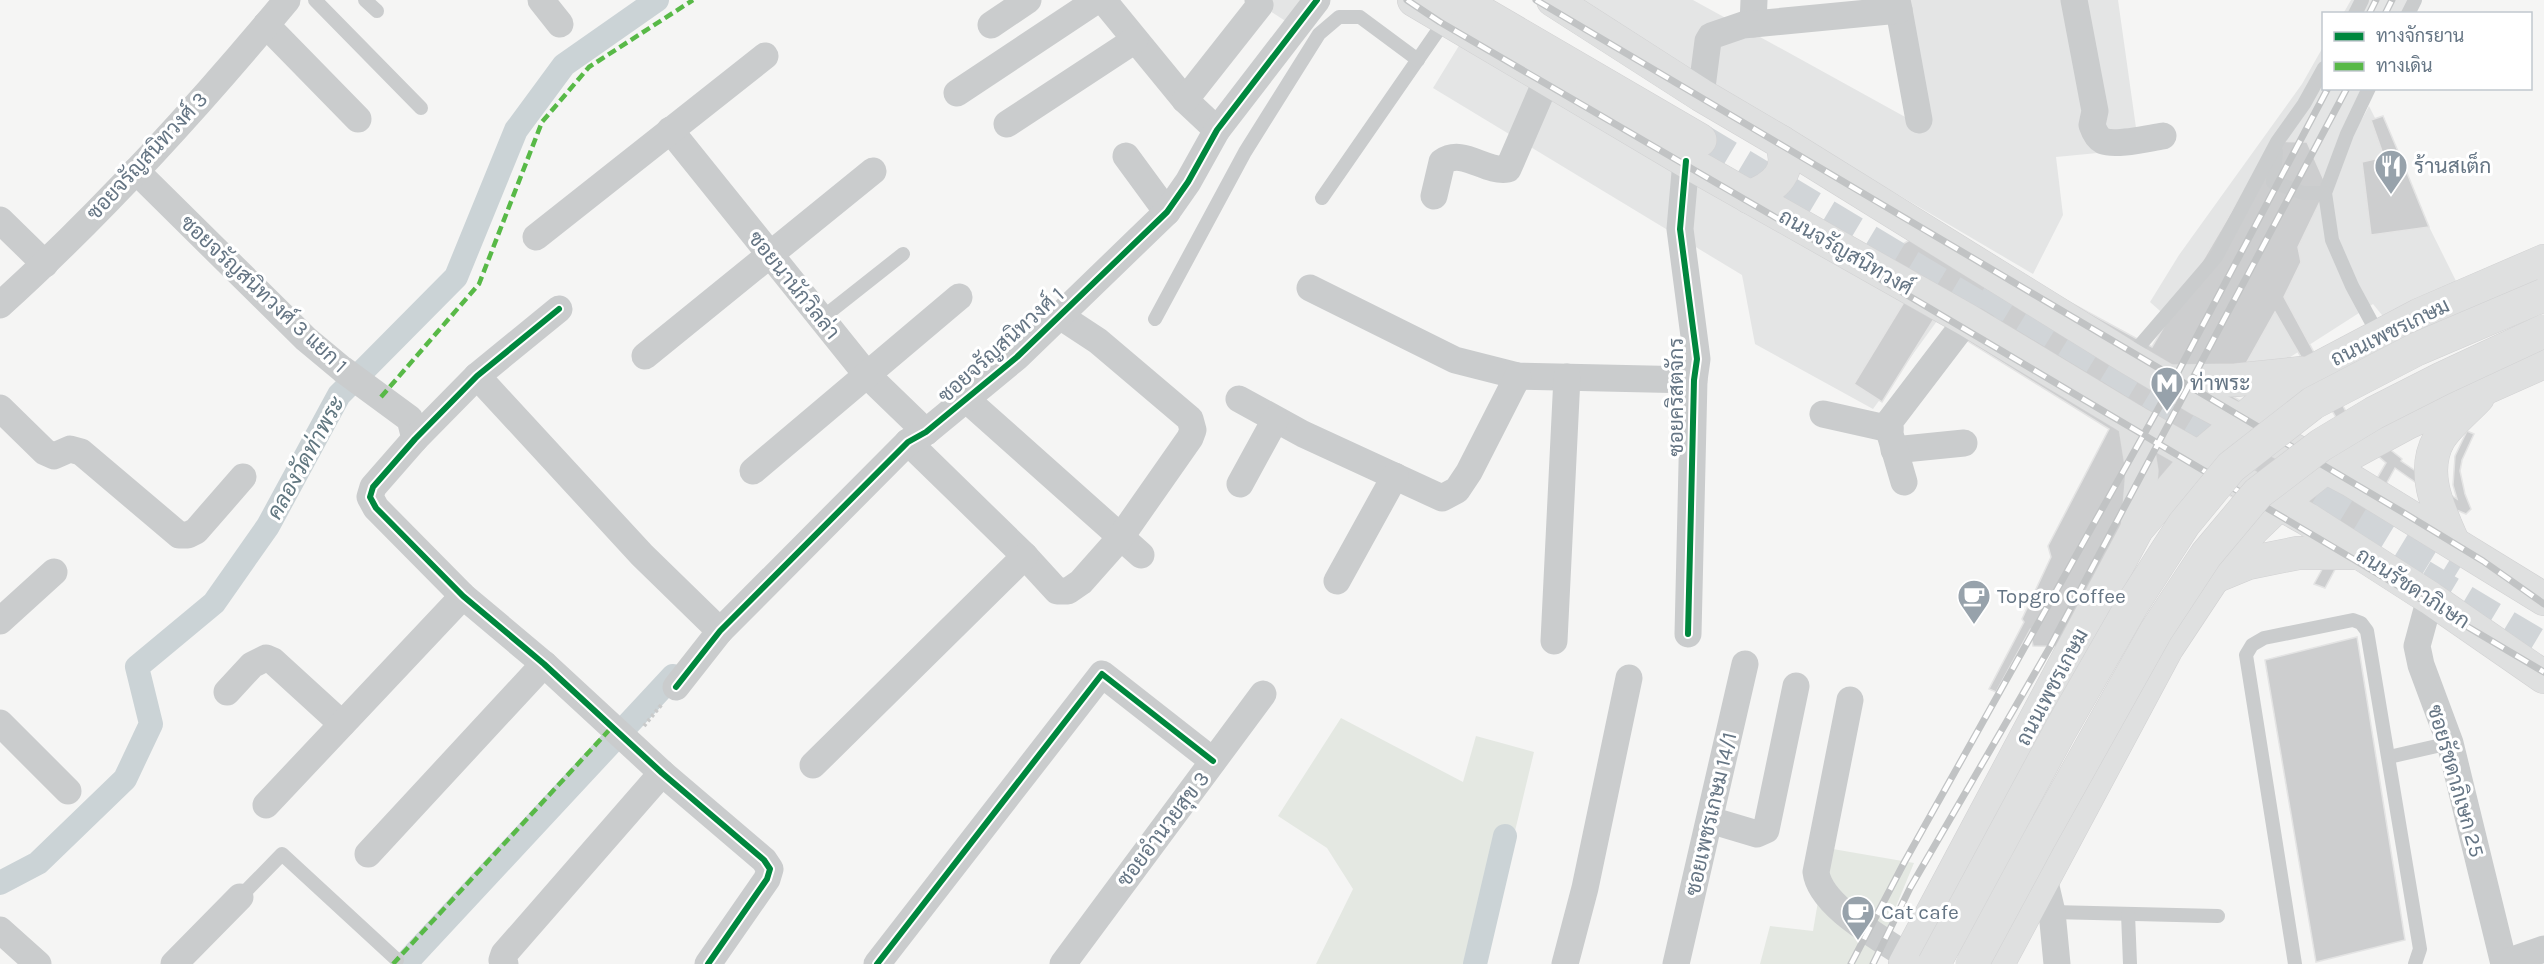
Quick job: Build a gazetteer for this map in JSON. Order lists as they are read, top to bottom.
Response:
{
  "streets": {
    "main road": ["ถนนจรัญสนิทวงศ์", "ถนนเพชรเกษม", "ถนนรัชดาภิเษก"],
    "street": [
      "ซอยจรัญสนิทวงศ์ 3",
      "ซอยนานักวิลล่า",
      "ซอยจรัญสนิทวงศ์ 3 แยก 1",
      "ซอยจรัญสนิทวงศ์ 1",
      "ซอยคริสตจักร",
      "ซอยรัชดาภิเษก 25",
      "ซอยเพชรเกษม 14/1",
      "ซอยอำนวยสุข 3"
    ]
  },
  "crossings": [
    ["ซอยจรัญสนิทวงศ์ 3", "ซอยจรัญสนิทวงศ์ 3 แยก 1"],
    ["ถนนจรัญสนิทวงศ์", "ถนนเพชรเกษม"],
    ["ถนนจรัญสนิทวงศ์", "ซอยคริสตจักร"],
    ["ถนนจรัญสนิทวงศ์", "ถนนรัชดาภิเษก"],
    ["ซอยนานักวิลล่า", "ซอยจรัญสนิทวงศ์ 1"],
    ["ถนนรัชดาภิเษก", "ซอยรัชดาภิเษก 25"]
  ],
  "water": ["คลองวัดท่าพระ"],
  "places": {
    "restaurant": ["ร้านสเต็ก"],
    "metro station": ["ท่าพระ"],
    "cafe": ["Topgro Coffee", "Cat cafe"]
  },
  "legend": ["ทางจักรยาน", "ทางเดิน"]
}
